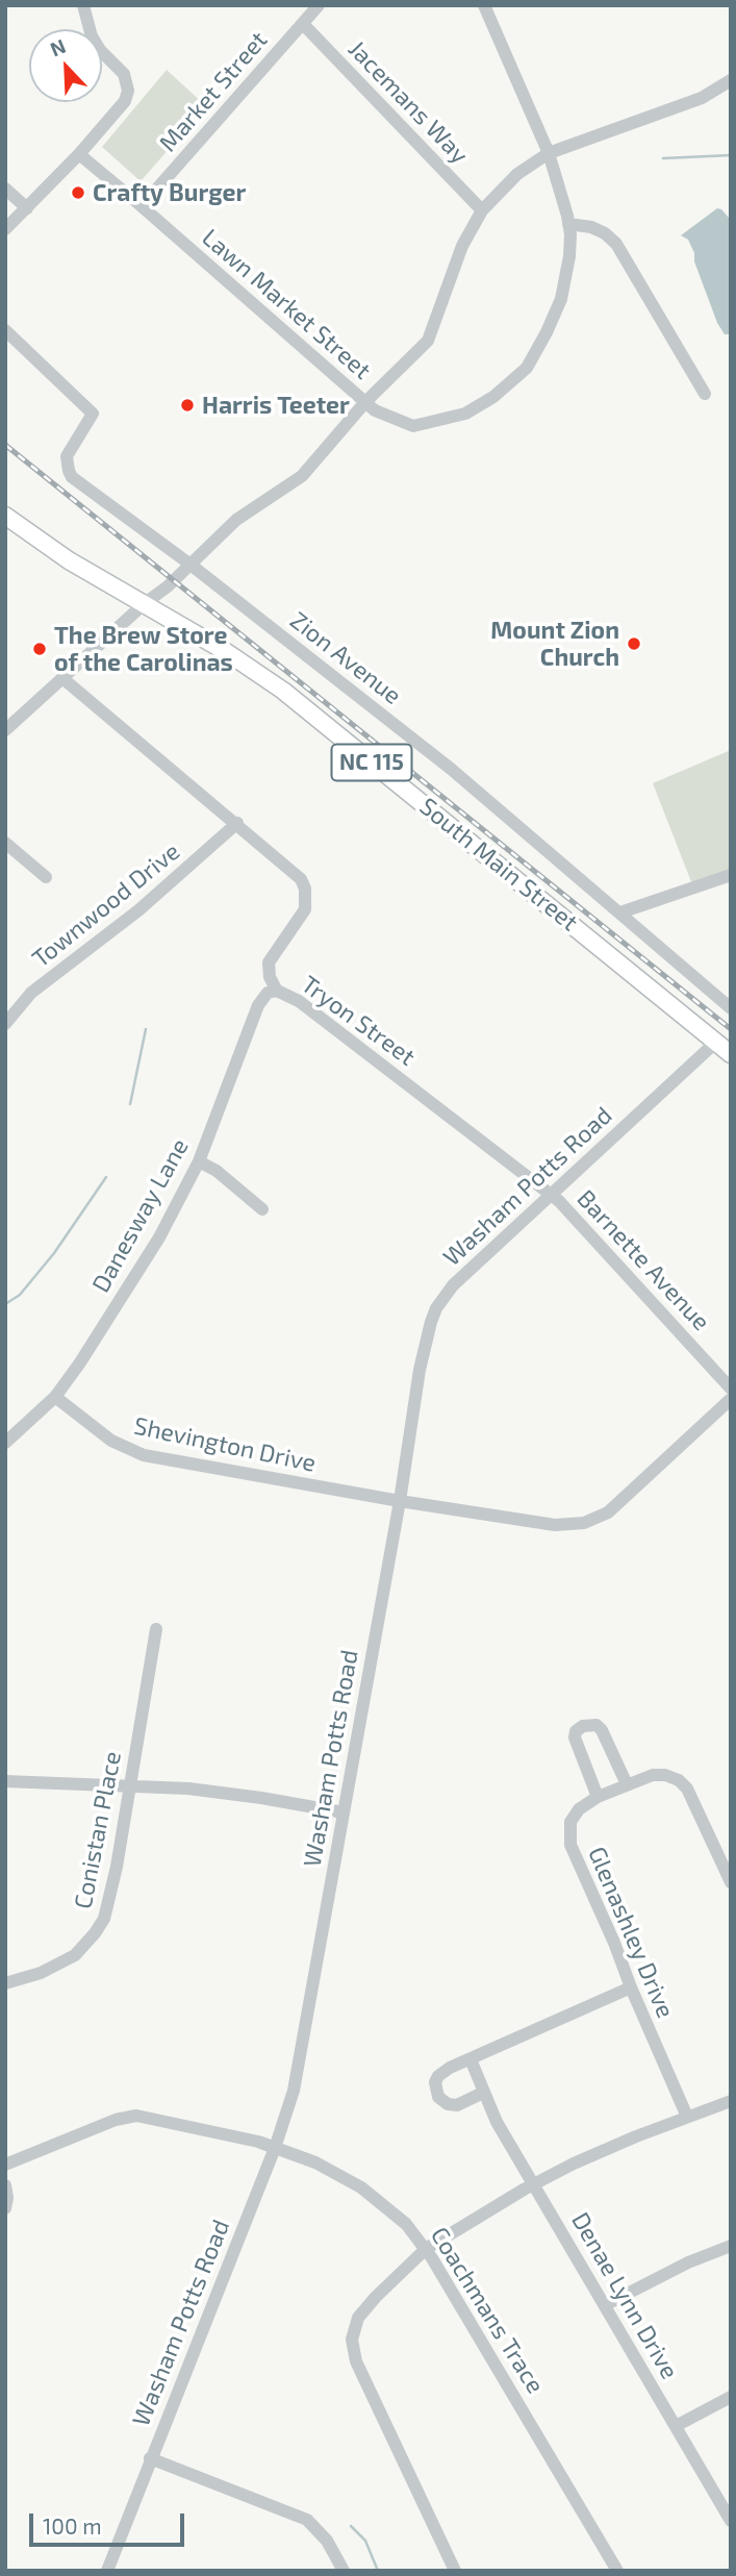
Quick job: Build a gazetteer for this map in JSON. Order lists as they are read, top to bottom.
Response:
{
  "streets": {
    "main road": ["NC 115", "South Main Street"],
    "street": [
      "Market Street",
      "Jacemans Way",
      "Lawn Market Street",
      "Zion Avenue",
      "Townwood Drive",
      "Tryon Street",
      "Washam Potts Road",
      "Danesway Lane",
      "Barnette Avenue",
      "Shevington Drive",
      "Conistan Place",
      "Glenashley Drive",
      "Denae Lynn Drive",
      "Coachmans Trace"
    ]
  },
  "crossings": [
    ["Market Street", "Jacemans Way"],
    ["Market Street", "Lawn Market Street"],
    ["South Main Street", "Washam Potts Road"],
    ["Townwood Drive", "Tryon Street"],
    ["Tryon Street", "Washam Potts Road"],
    ["Tryon Street", "Danesway Lane"],
    ["Tryon Street", "Barnette Avenue"],
    ["Washam Potts Road", "Barnette Avenue"],
    ["Washam Potts Road", "Shevington Drive"],
    ["Washam Potts Road", "Coachmans Trace"],
    ["Danesway Lane", "Shevington Drive"]
  ],
  "places": [
    "Crafty Burger",
    "Harris Teeter",
    "Mount Zion Church",
    "The Brew Store of the Carolinas"
  ],
  "scale_bar": "100 m",
  "north": "top left"
}
